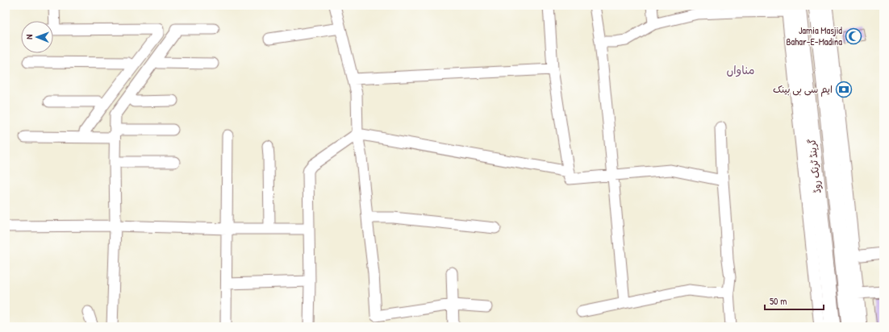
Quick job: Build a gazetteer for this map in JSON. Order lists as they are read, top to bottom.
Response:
{
  "streets": {
    "highway": ["گرینڈ ٹرنک روڈ"]
  },
  "districts": ["مناواں"],
  "places": {
    "mosque": ["Jamia Masjid Bahar-E-Madina"],
    "bank": ["ایم سی بی بینک"]
  },
  "scale_bar": "50 m",
  "north": "left"
}
